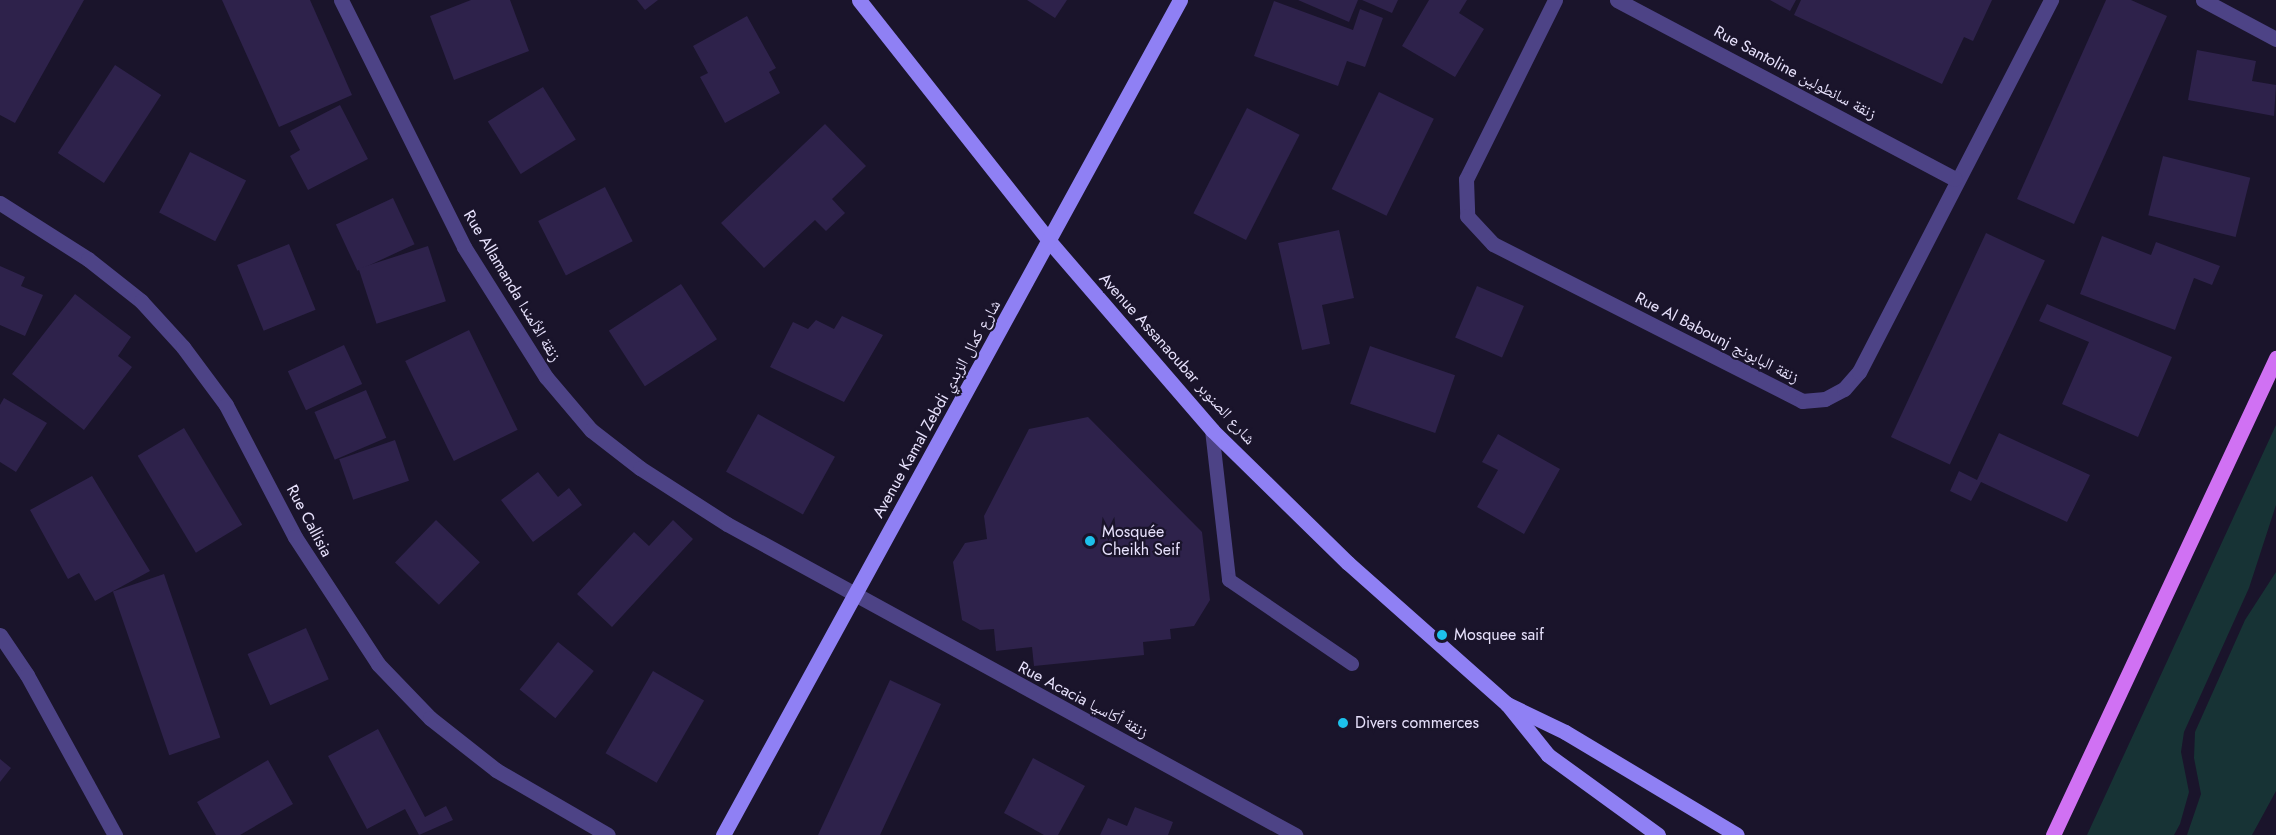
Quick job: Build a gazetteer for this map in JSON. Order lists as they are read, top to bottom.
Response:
{
  "streets": {
    "street": [
      "Rue Santoline زنقة سانطولين",
      "Rue Allamanda زنقة الألمندا",
      "Rue Al Babounj زنقة البابونج",
      "Avenue Assanaoubar شارع الصنوبر",
      "Avenue Kamal Zebdi شارع كمال الزبدي",
      "Rue Callisia",
      "Rue Acacia زنقة أكاسيا"
    ]
  },
  "crossings": [
    ["Rue Santoline زنقة سانطولين", "Rue Al Babounj زنقة البابونج"],
    ["Rue Allamanda زنقة الألمندا", "Avenue Kamal Zebdi شارع كمال الزبدي"],
    ["Rue Allamanda زنقة الألمندا", "Rue Acacia زنقة أكاسيا"],
    ["Avenue Assanaoubar شارع الصنوبر", "Avenue Kamal Zebdi شارع كمال الزبدي"],
    ["Avenue Kamal Zebdi شارع كمال الزبدي", "Rue Acacia زنقة أكاسيا"]
  ],
  "places": ["Mosquée Cheikh Seif", "Mosquee saif", "Divers commerces"]
}
